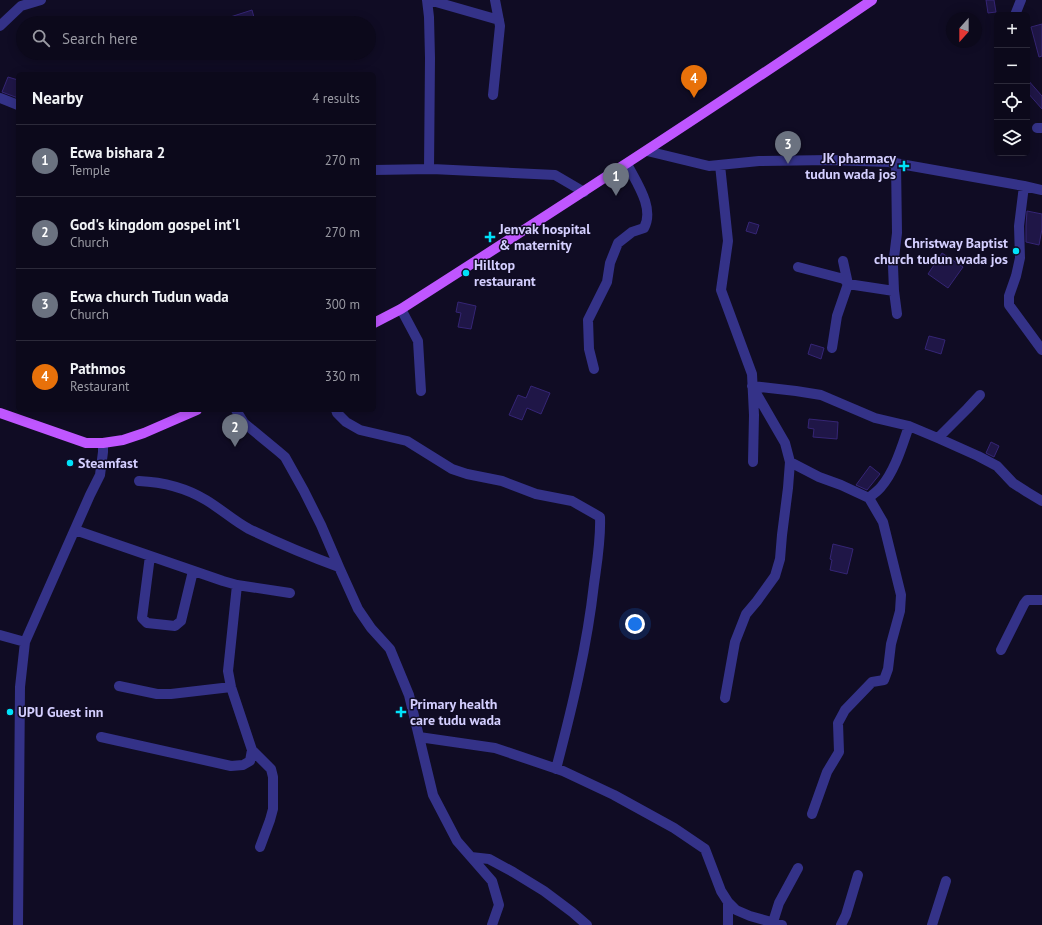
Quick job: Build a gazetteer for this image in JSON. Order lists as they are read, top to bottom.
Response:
{
  "places": {
    "health": ["JK pharmacy tudun wada jos", "Jenvak hospital & maternity", "Primary health care tudu wada"],
    "other": [
      "Christway Baptist church tudun wada jos",
      "Hilltop restaurant",
      "Steamfast",
      "UPU Guest inn"
    ]
  },
  "north": "bottom",
  "page": {
    "map_buttons": ["+", "−"],
    "search": "Search here",
    "pins": [
      "4",
      "3",
      "1",
      "2"
    ],
    "heading": ["Nearby", "4 results"],
    "list": [
      {
        "mark": "1",
        "name": "Ecwa bishara 2",
        "note": "Temple",
        "value": "270 m"
      },
      {
        "mark": "2",
        "name": "God's kingdom gospel int'l",
        "note": "Church",
        "value": "270 m"
      },
      {
        "mark": "3",
        "name": "Ecwa church Tudun wada",
        "note": "Church",
        "value": "300 m"
      },
      {
        "mark": "4",
        "name": "Pathmos",
        "note": "Restaurant",
        "value": "330 m"
      }
    ]
  }
}
